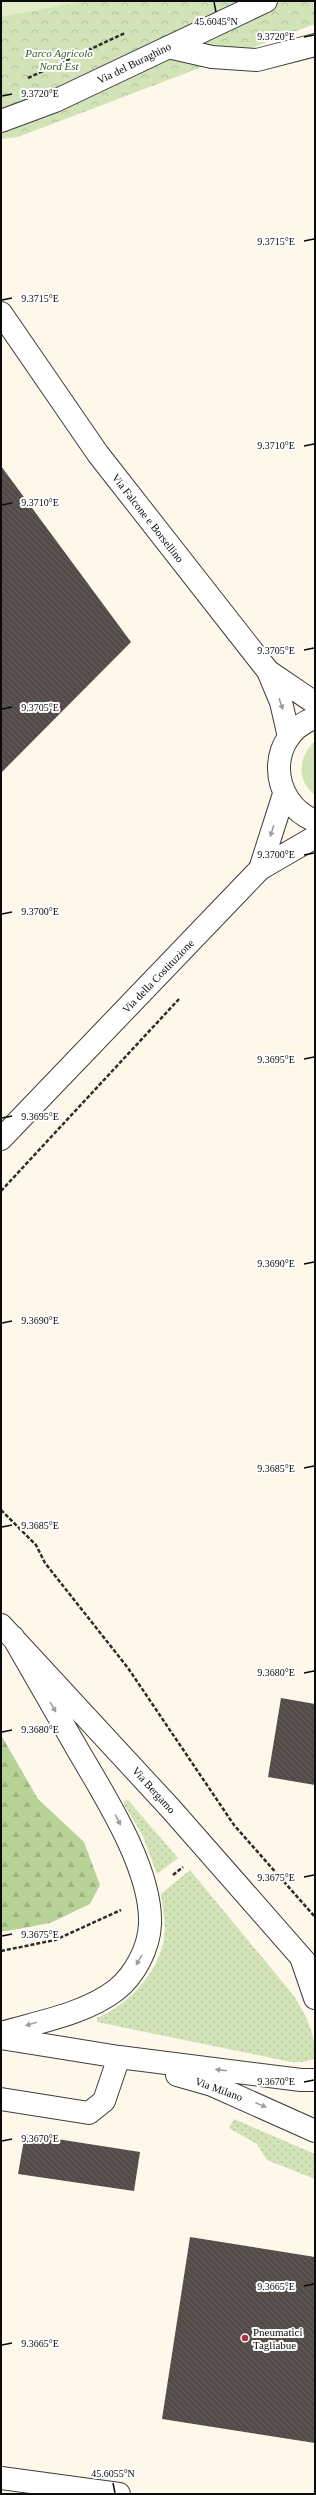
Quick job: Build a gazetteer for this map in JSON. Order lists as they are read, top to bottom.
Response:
{
  "streets": {
    "street": [
      "Via del Buraghino",
      "Via Falcone e Borsellino",
      "Via della Costituzione",
      "Via Bergamo",
      "Via Milano"
    ]
  },
  "parks": ["Parco Agricolo Nord Est"],
  "places": ["Pneumatici Tagliabue"],
  "coordinates": [
    "45.6045°N",
    "9.3720°E",
    "9.3715°E",
    "9.3710°E",
    "9.3705°E",
    "9.3700°E",
    "9.3695°E",
    "9.3690°E",
    "9.3685°E",
    "9.3680°E",
    "9.3675°E",
    "9.3670°E",
    "9.3665°E",
    "45.6055°N"
  ]
}
